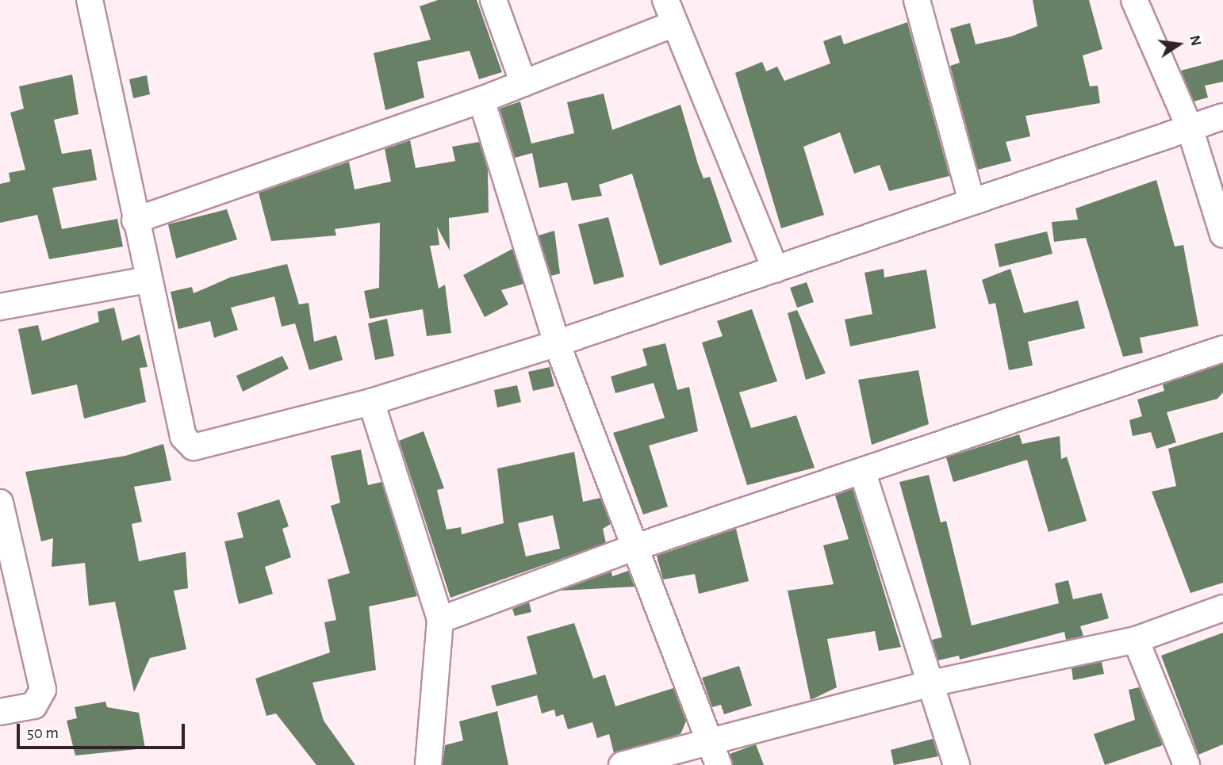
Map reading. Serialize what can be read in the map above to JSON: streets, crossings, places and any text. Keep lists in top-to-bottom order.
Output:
{
  "scale_bar": "50 m",
  "north": "right"
}
